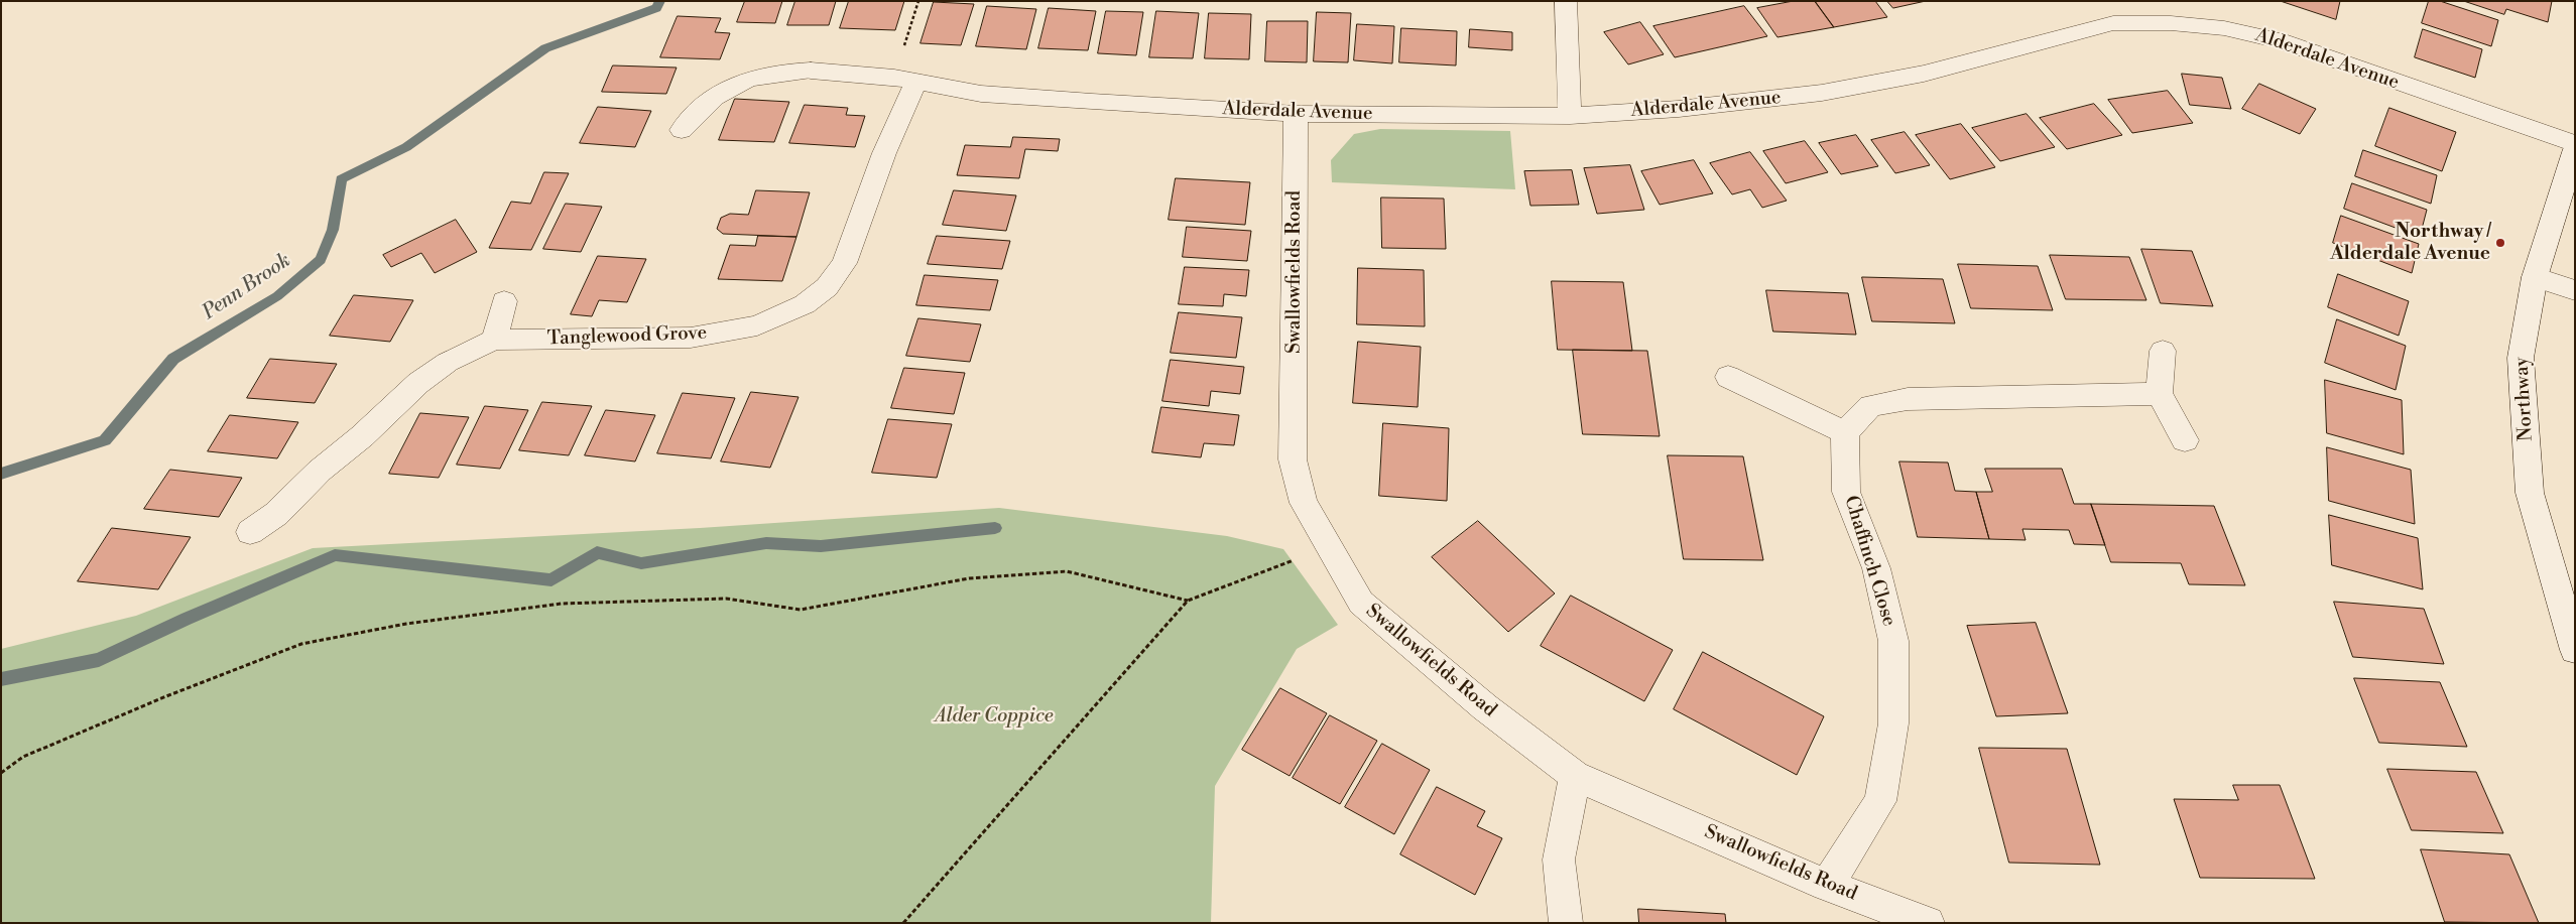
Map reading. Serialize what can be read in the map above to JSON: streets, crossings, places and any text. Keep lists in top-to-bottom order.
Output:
{
  "streets": {
    "street": [
      "Alderdale Avenue",
      "Swallowfields Road",
      "Tanglewood Grove",
      "Northway",
      "Chaffinch Close"
    ]
  },
  "crossings": [
    ["Alderdale Avenue", "Swallowfields Road"],
    ["Alderdale Avenue", "Tanglewood Grove"],
    ["Swallowfields Road", "Chaffinch Close"]
  ],
  "water": ["Penn Brook"],
  "parks": ["Alder Coppice"],
  "places": ["Northway / Alderdale Avenue"]
}
